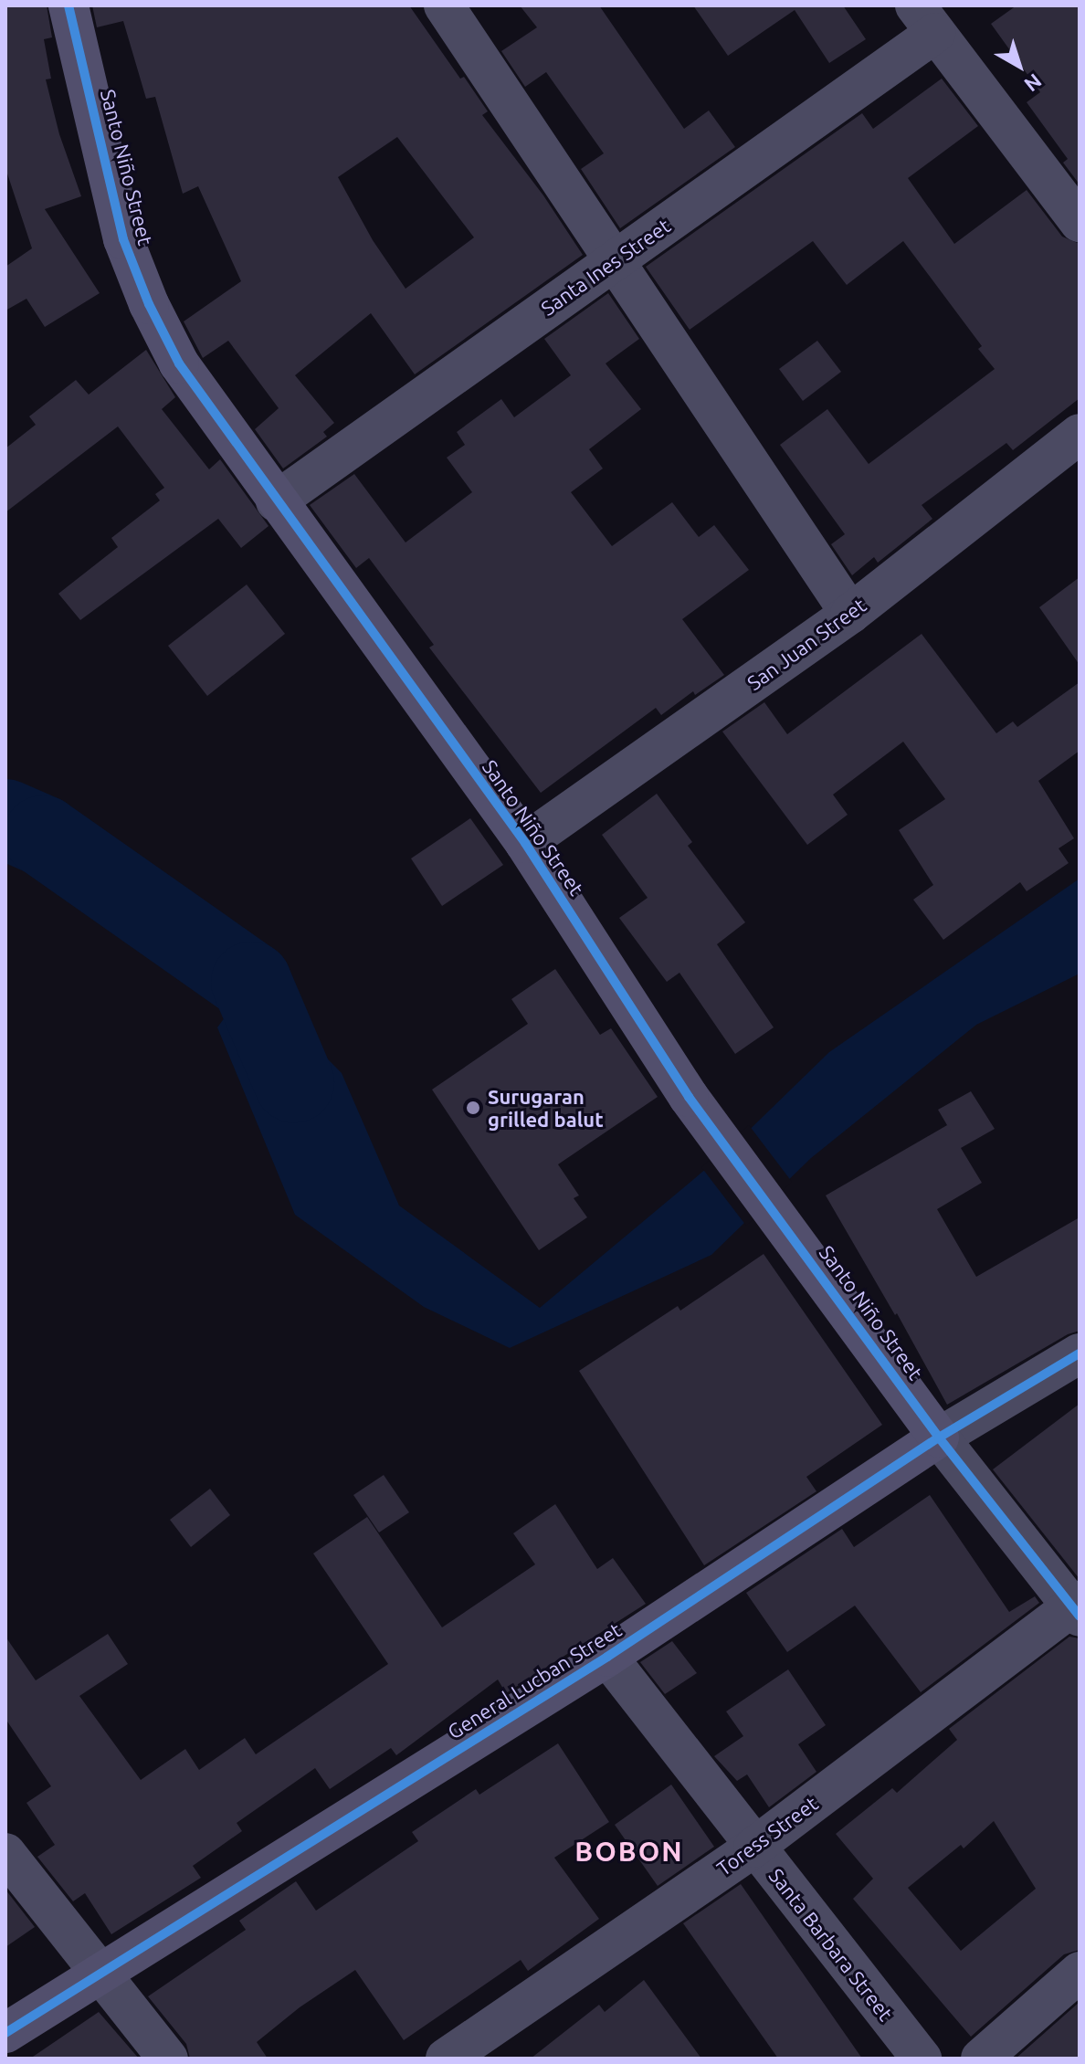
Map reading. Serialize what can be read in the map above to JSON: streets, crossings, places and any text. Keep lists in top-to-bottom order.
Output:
{
  "streets": {
    "street": [
      "Santo Niño Street",
      "Santa Ines Street",
      "San Juan Street",
      "General Lucban Street",
      "Toress Street",
      "Santa Barbara Street"
    ]
  },
  "crossings": [
    ["Santo Niño Street", "Santa Ines Street"],
    ["Santo Niño Street", "San Juan Street"],
    ["Santo Niño Street", "General Lucban Street"],
    ["Santo Niño Street", "Toress Street"],
    ["General Lucban Street", "Santa Barbara Street"],
    ["Toress Street", "Santa Barbara Street"]
  ],
  "districts": ["BOBON"],
  "places": ["Surugaran grilled balut"],
  "north": "bottom right"
}
